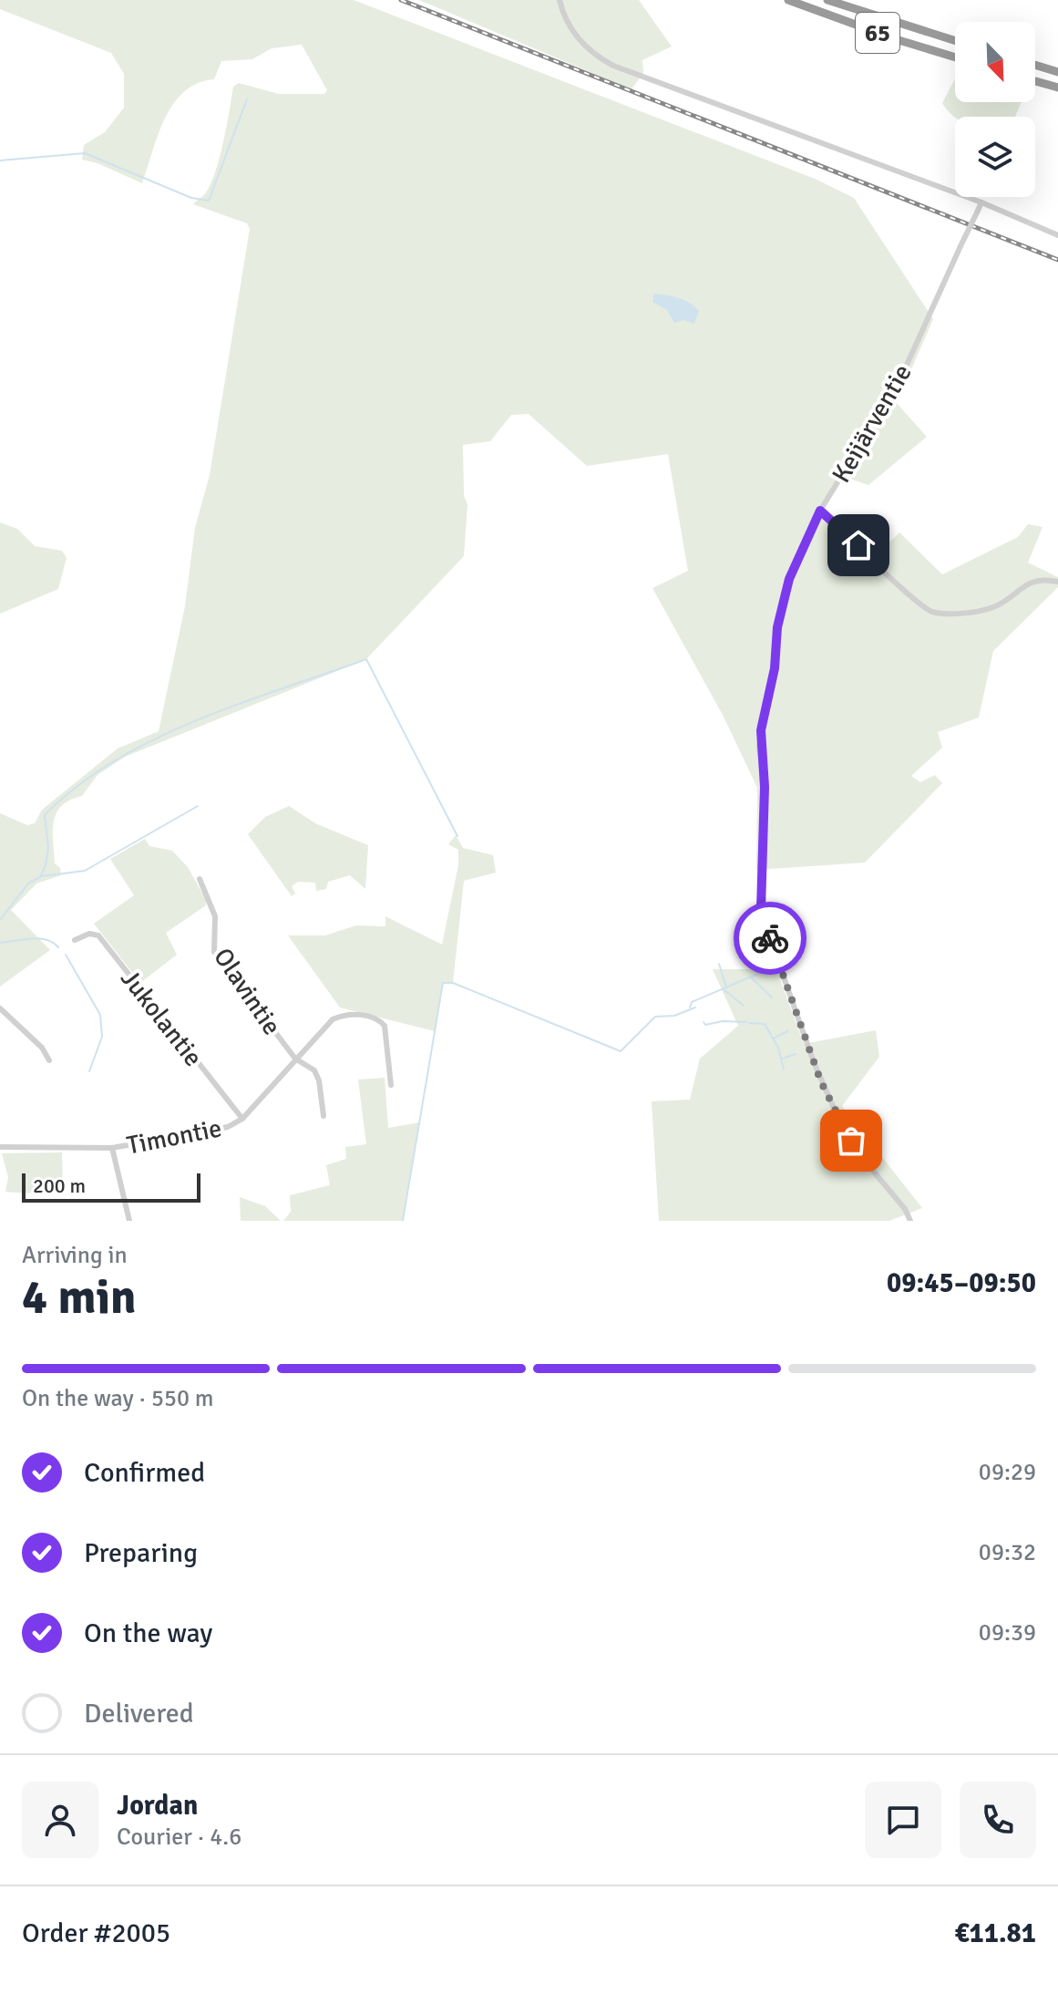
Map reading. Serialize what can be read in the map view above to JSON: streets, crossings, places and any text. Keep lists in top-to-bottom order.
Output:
{
  "streets": {
    "highway": ["65"],
    "street": [
      "Keijärventie",
      "Olavintie",
      "Jukolantie",
      "Timontie"
    ]
  },
  "crossings": [
    ["Olavintie", "Timontie"],
    ["Jukolantie", "Timontie"]
  ],
  "scale_bar": "200 m",
  "north": "bottom right",
  "page": {
    "scale": "200 m",
    "heading": ["4 min", "Arriving in", "09:45–09:50"],
    "panel": [
      "Jordan",
      "Courier · 4.6",
      "Order #2005",
      "€11.81"
    ],
    "bar": "On the way · 550 m",
    "list": [
      ["Confirmed", "09:29"],
      ["Preparing", "09:32"],
      ["On the way", "09:39"],
      "Delivered"
    ]
  }
}
